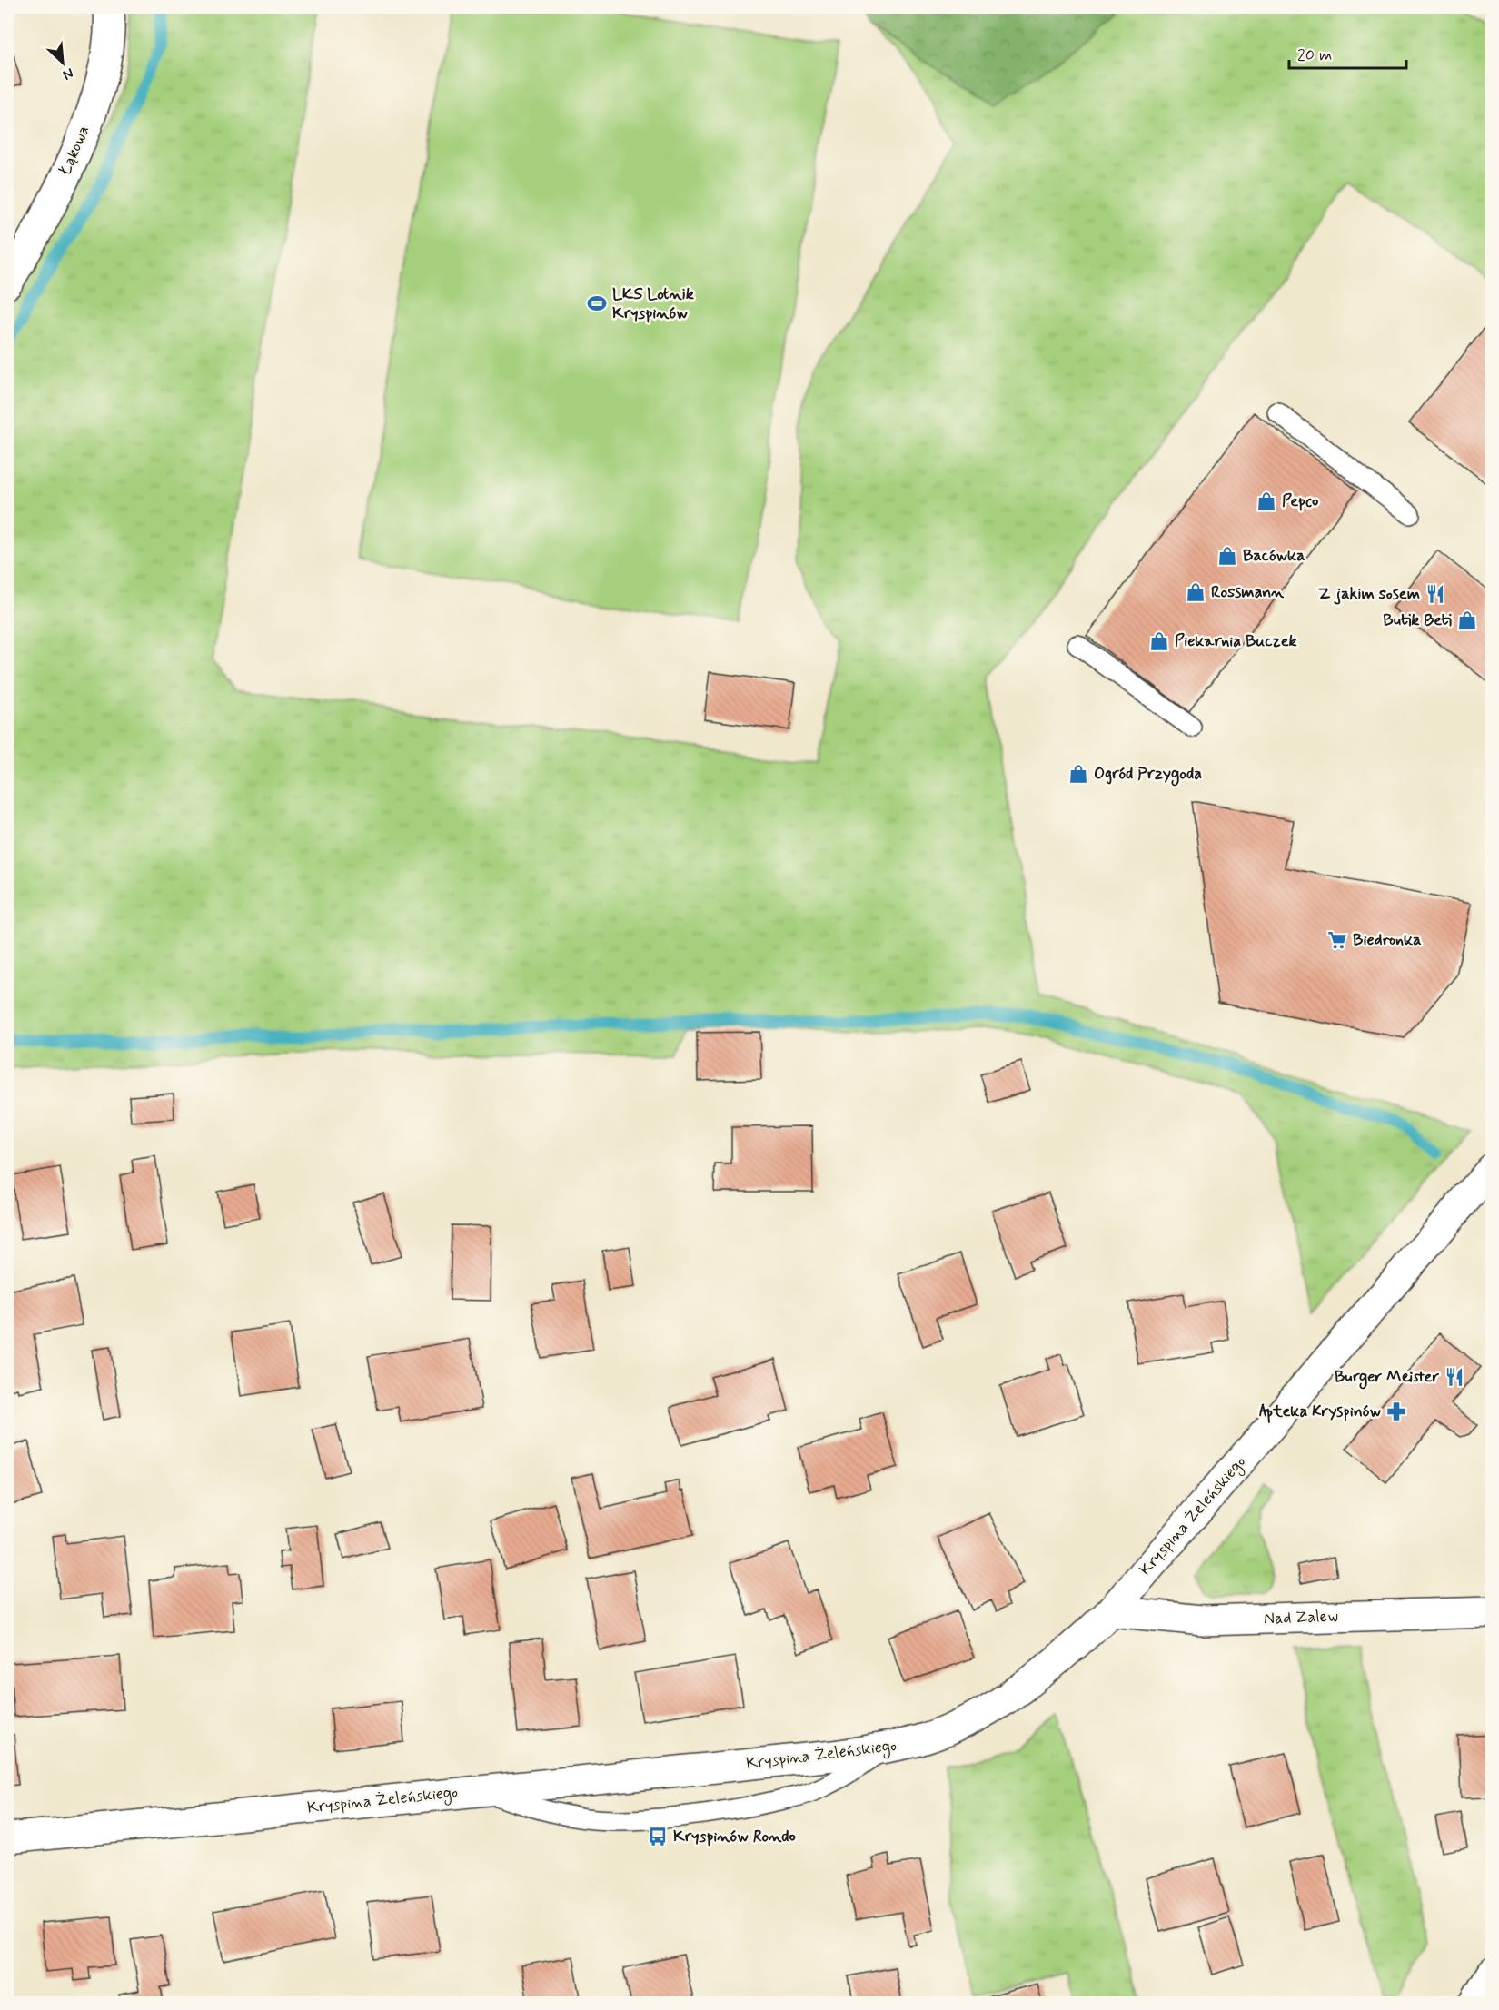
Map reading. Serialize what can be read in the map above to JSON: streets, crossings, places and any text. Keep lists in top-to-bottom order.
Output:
{
  "streets": {
    "main road": ["Łąkowa", "Kryspina Żeleńskiego", "Nad Zalew"]
  },
  "crossings": [
    ["Kryspina Żeleńskiego", "Nad Zalew"]
  ],
  "places": {
    "sports": ["LKS Lotnik Kryspinów"],
    "shop": [
      "Pepco",
      "Bacówka",
      "Rossmann",
      "Butik Beti",
      "Piekarnia Buczek",
      "Ogród Przygoda"
    ],
    "restaurant": ["Z jakim sosem", "Burger Meister"],
    "supermarket": ["Biedronka"],
    "pharmacy": ["Apteka Kryspinów"],
    "bus stop": ["Kryspinów Rondo"]
  },
  "scale_bar": "20 m",
  "north": "bottom right"
}
